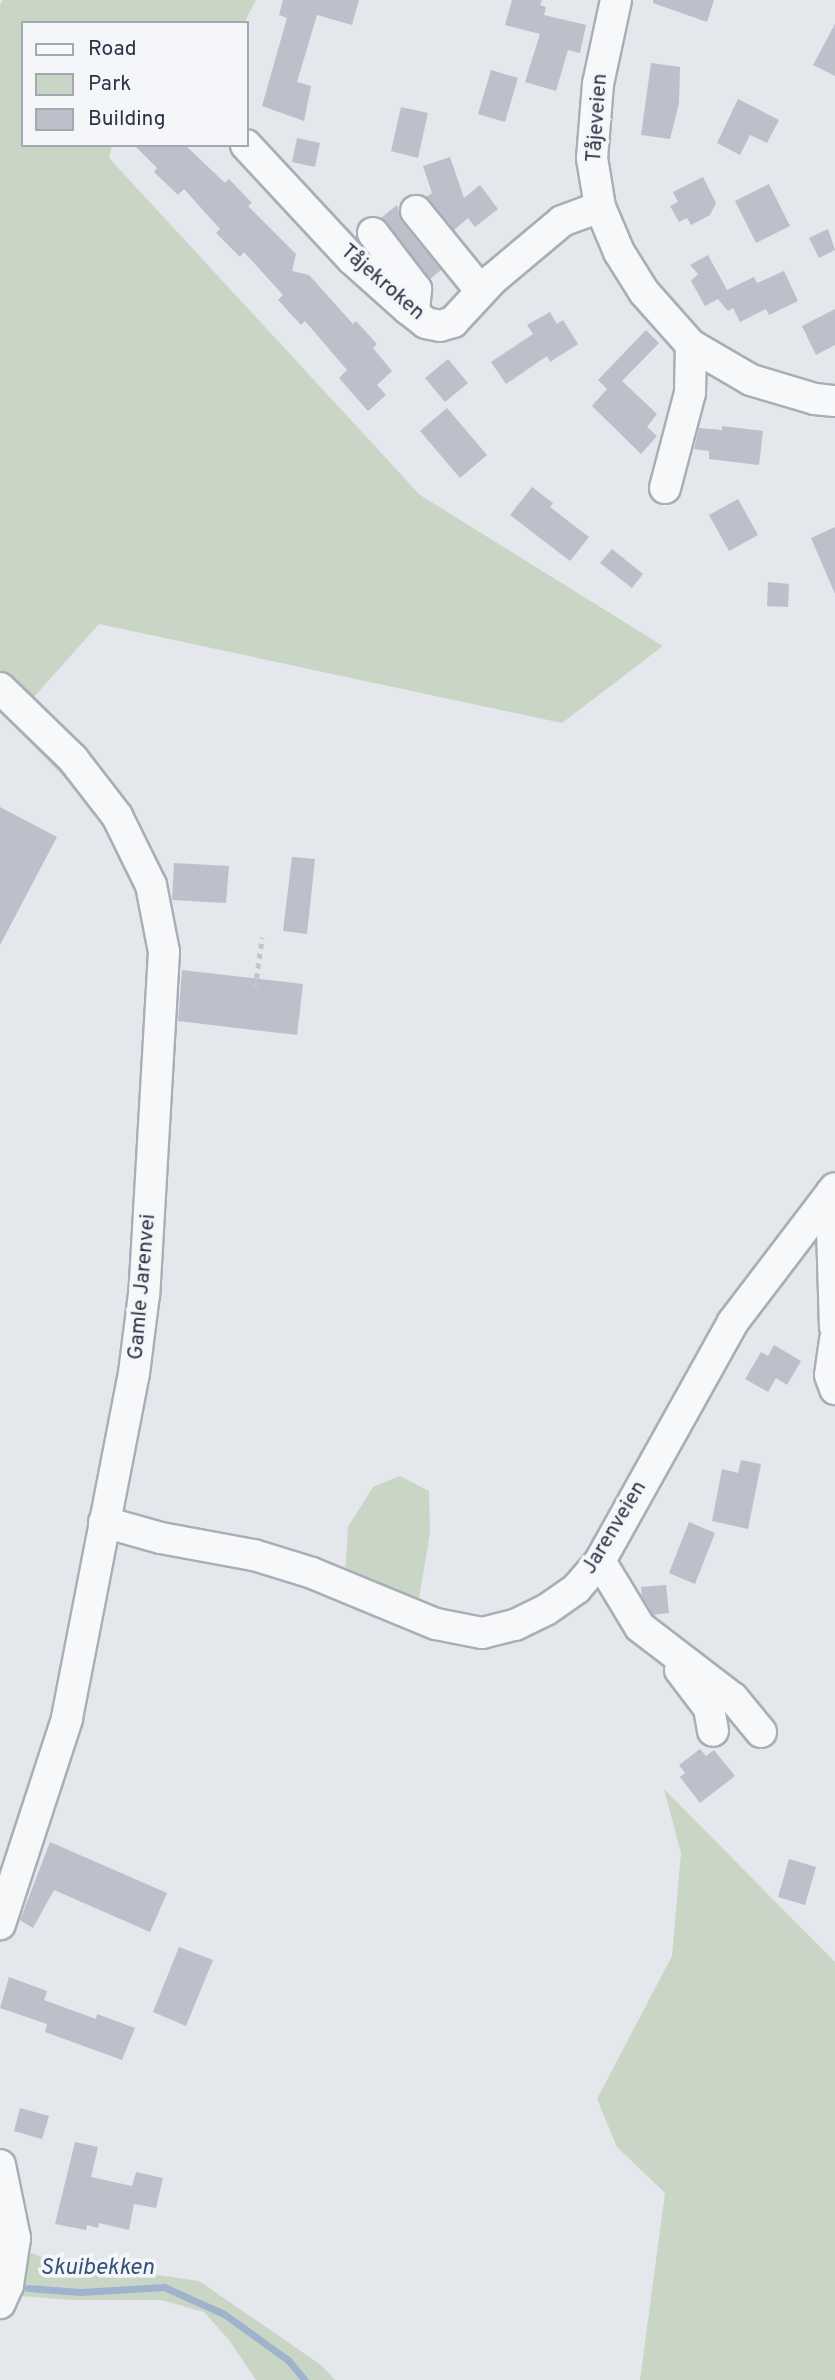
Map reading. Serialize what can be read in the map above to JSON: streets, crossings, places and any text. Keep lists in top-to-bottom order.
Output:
{
  "streets": {
    "street": [
      "Tåjeveien",
      "Tåjekroken",
      "Gamle Jarenvei",
      "Jarenveien"
    ]
  },
  "crossings": [
    ["Tåjeveien", "Tåjekroken"],
    ["Gamle Jarenvei", "Jarenveien"]
  ],
  "water": ["Skuibekken"],
  "legend": ["Road", "Park", "Building"]
}
